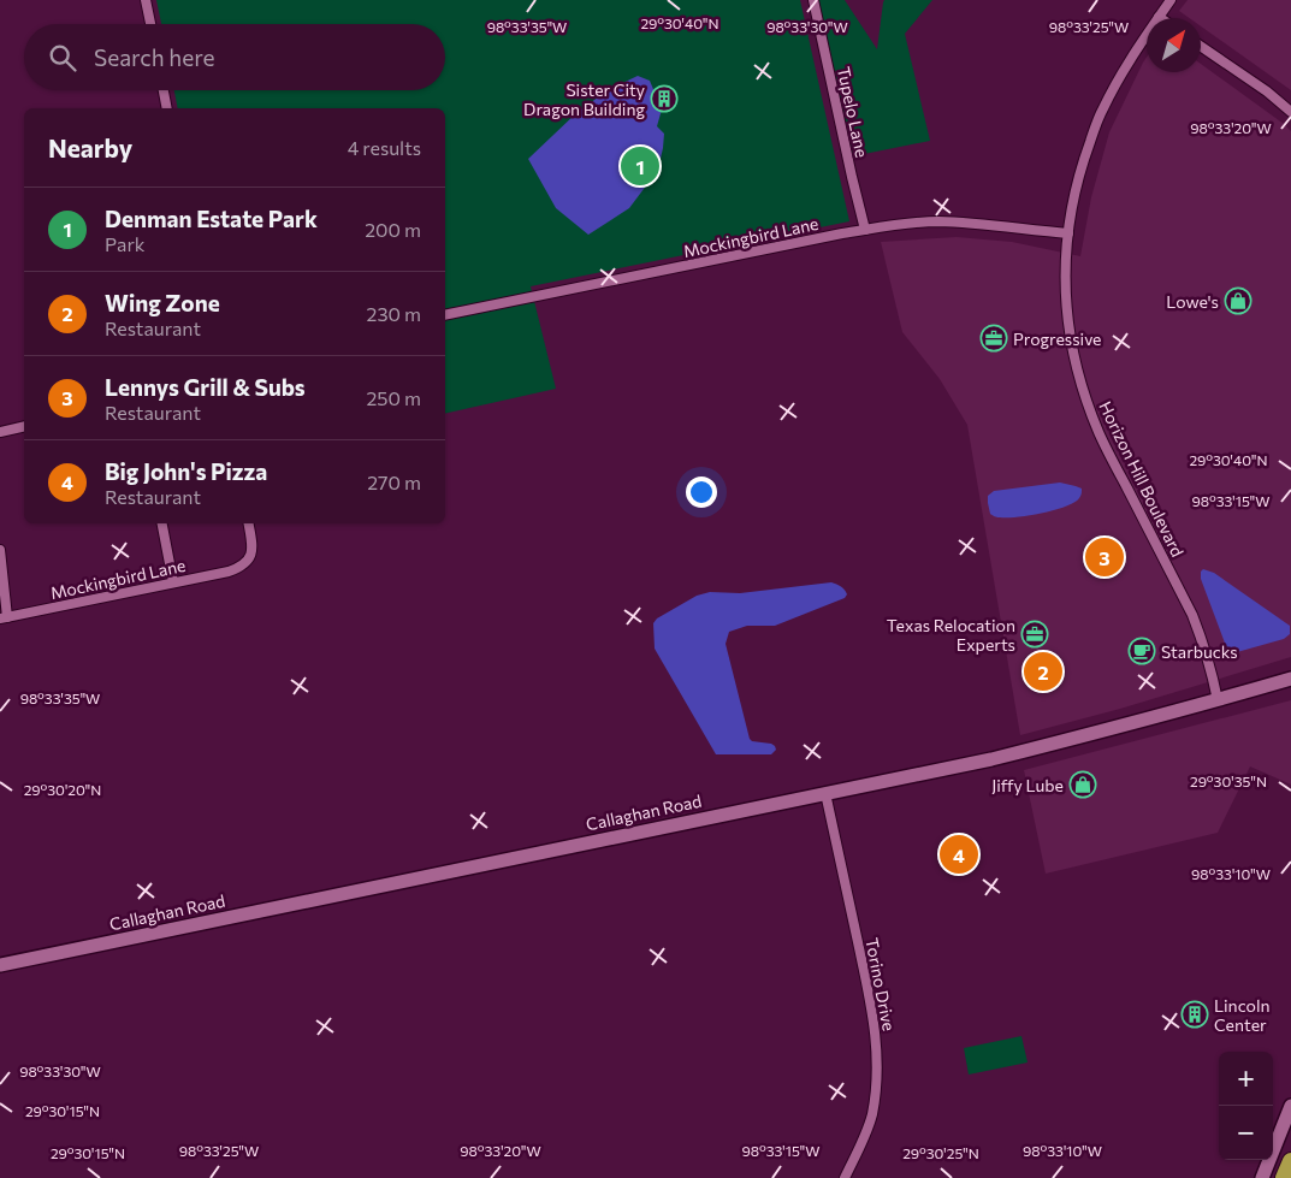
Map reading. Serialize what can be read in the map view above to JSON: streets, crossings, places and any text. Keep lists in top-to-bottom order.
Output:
{
  "streets": {
    "main road": ["Callaghan Road"],
    "street": [
      "Tupelo Lane",
      "Mockingbird Lane",
      "Horizon Hill Boulevard",
      "Torino Drive"
    ]
  },
  "crossings": [
    ["Tupelo Lane", "Mockingbird Lane"],
    ["Mockingbird Lane", "Horizon Hill Boulevard"],
    ["Horizon Hill Boulevard", "Callaghan Road"],
    ["Callaghan Road", "Torino Drive"]
  ],
  "places": {
    "building": ["Sister City Dragon Building", "Lincoln Center"],
    "shop": ["Lowe's", "Jiffy Lube"],
    "office": ["Progressive", "Texas Relocation Experts"],
    "cafe": ["Starbucks"]
  },
  "north": "top right",
  "page": {
    "search": "Search here",
    "heading": ["Nearby", "4 results"],
    "pins": [
      "1",
      "3",
      "2",
      "4"
    ],
    "list": [
      {
        "mark": "1",
        "name": "Denman Estate Park",
        "note": "Park",
        "value": "200 m"
      },
      {
        "mark": "2",
        "name": "Wing Zone",
        "note": "Restaurant",
        "value": "230 m"
      },
      {
        "mark": "3",
        "name": "Lennys Grill & Subs",
        "note": "Restaurant",
        "value": "250 m"
      },
      {
        "mark": "4",
        "name": "Big John's Pizza",
        "note": "Restaurant",
        "value": "270 m"
      }
    ],
    "map_buttons": ["+", "−"]
  },
  "coordinates": [
    "29°30'40\"N",
    "98°33'35\"W",
    "98°33'30\"W",
    "98°33'25\"W",
    "98°33'20\"W",
    "98°33'15\"W",
    "29°30'35\"N",
    "29°30'20\"N",
    "98°33'10\"W",
    "29°30'15\"N",
    "29°30'25\"N"
  ]
}
